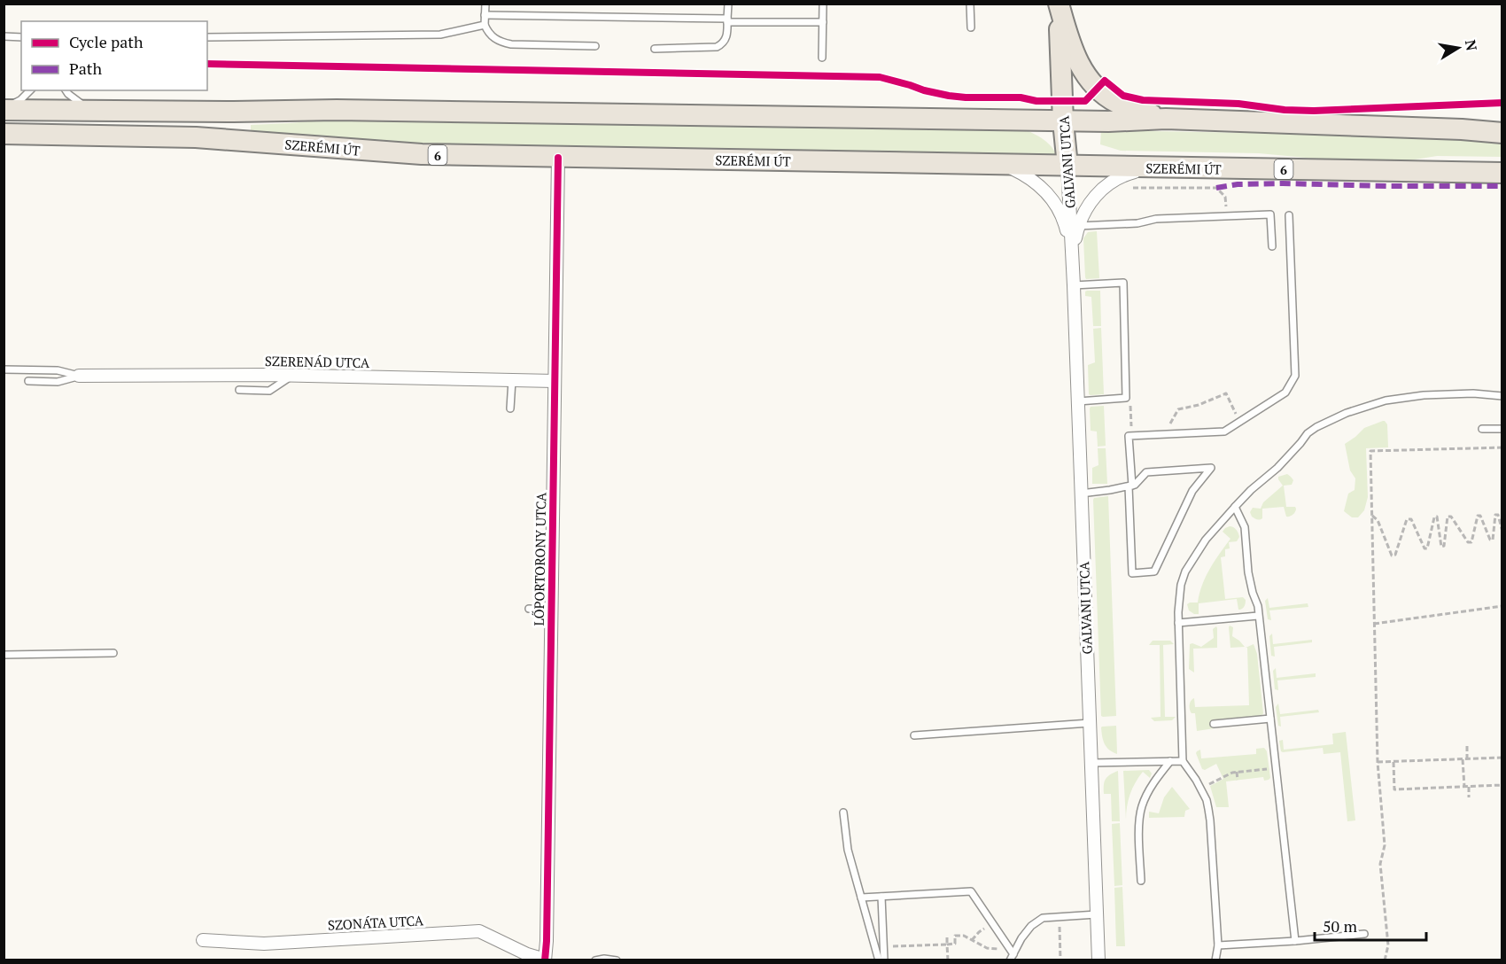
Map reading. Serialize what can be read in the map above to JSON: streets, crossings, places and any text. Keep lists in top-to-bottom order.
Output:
{
  "streets": {
    "main road": ["SZERÉMI ÚT", "6", "GALVANI UTCA"],
    "street": ["SZERENÁD UTCA", "LŐPORTORONY UTCA", "SZONÁTA UTCA"]
  },
  "crossings": [
    ["SZERÉMI ÚT", "GALVANI UTCA"],
    ["SZERÉMI ÚT", "LŐPORTORONY UTCA"],
    ["SZERENÁD UTCA", "LŐPORTORONY UTCA"],
    ["LŐPORTORONY UTCA", "SZONÁTA UTCA"]
  ],
  "legend": ["Cycle path", "Path"],
  "scale_bar": "50 m",
  "north": "right"
}
